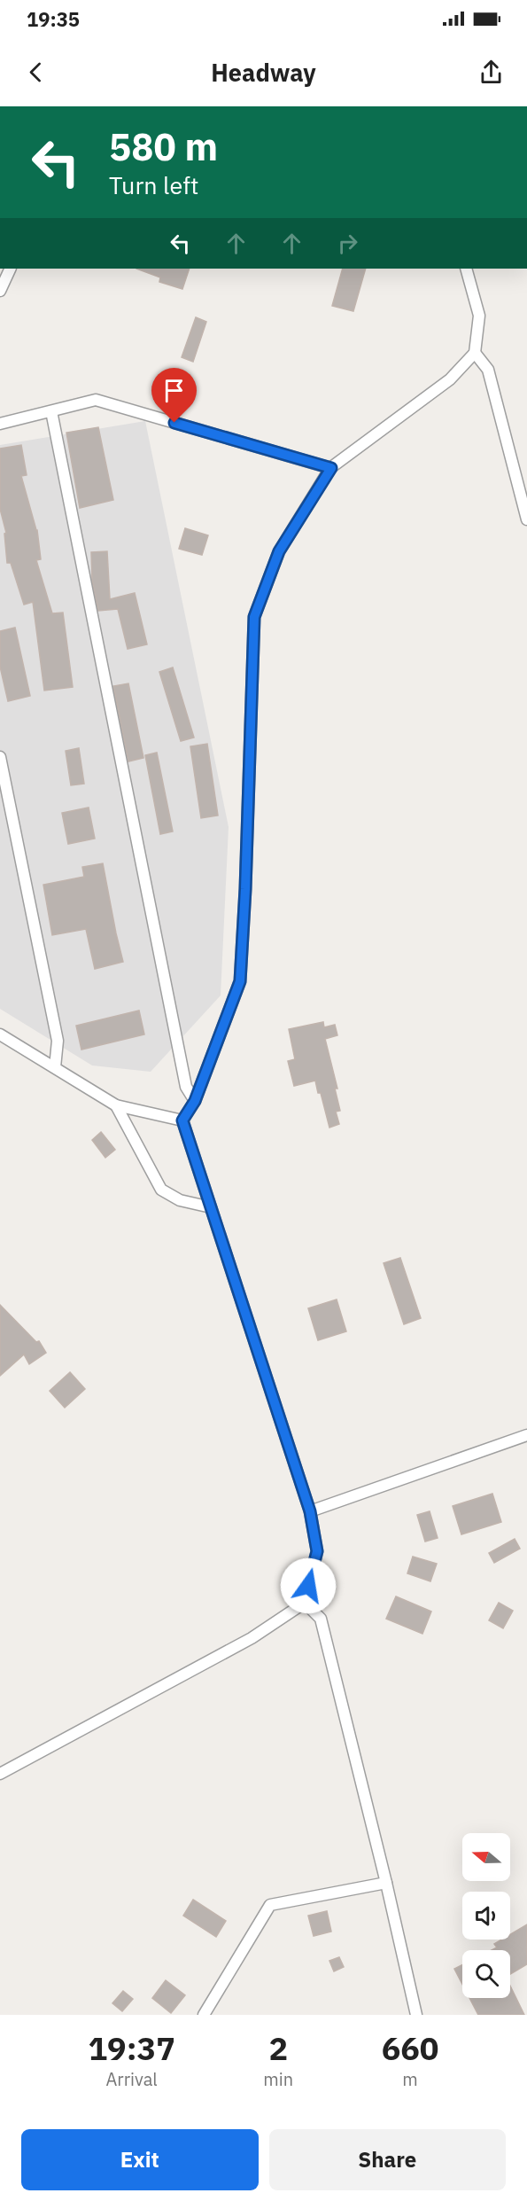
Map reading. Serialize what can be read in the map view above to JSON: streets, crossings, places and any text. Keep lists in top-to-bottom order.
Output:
{
  "north": "left",
  "page": {
    "status": "19:35",
    "header": "Headway",
    "turn": ["580 m", "Turn left"],
    "eta": [
      "19:37",
      "Arrival",
      "2",
      "min",
      "660",
      "m"
    ],
    "buttons": ["Exit", "Share"]
  }
}
